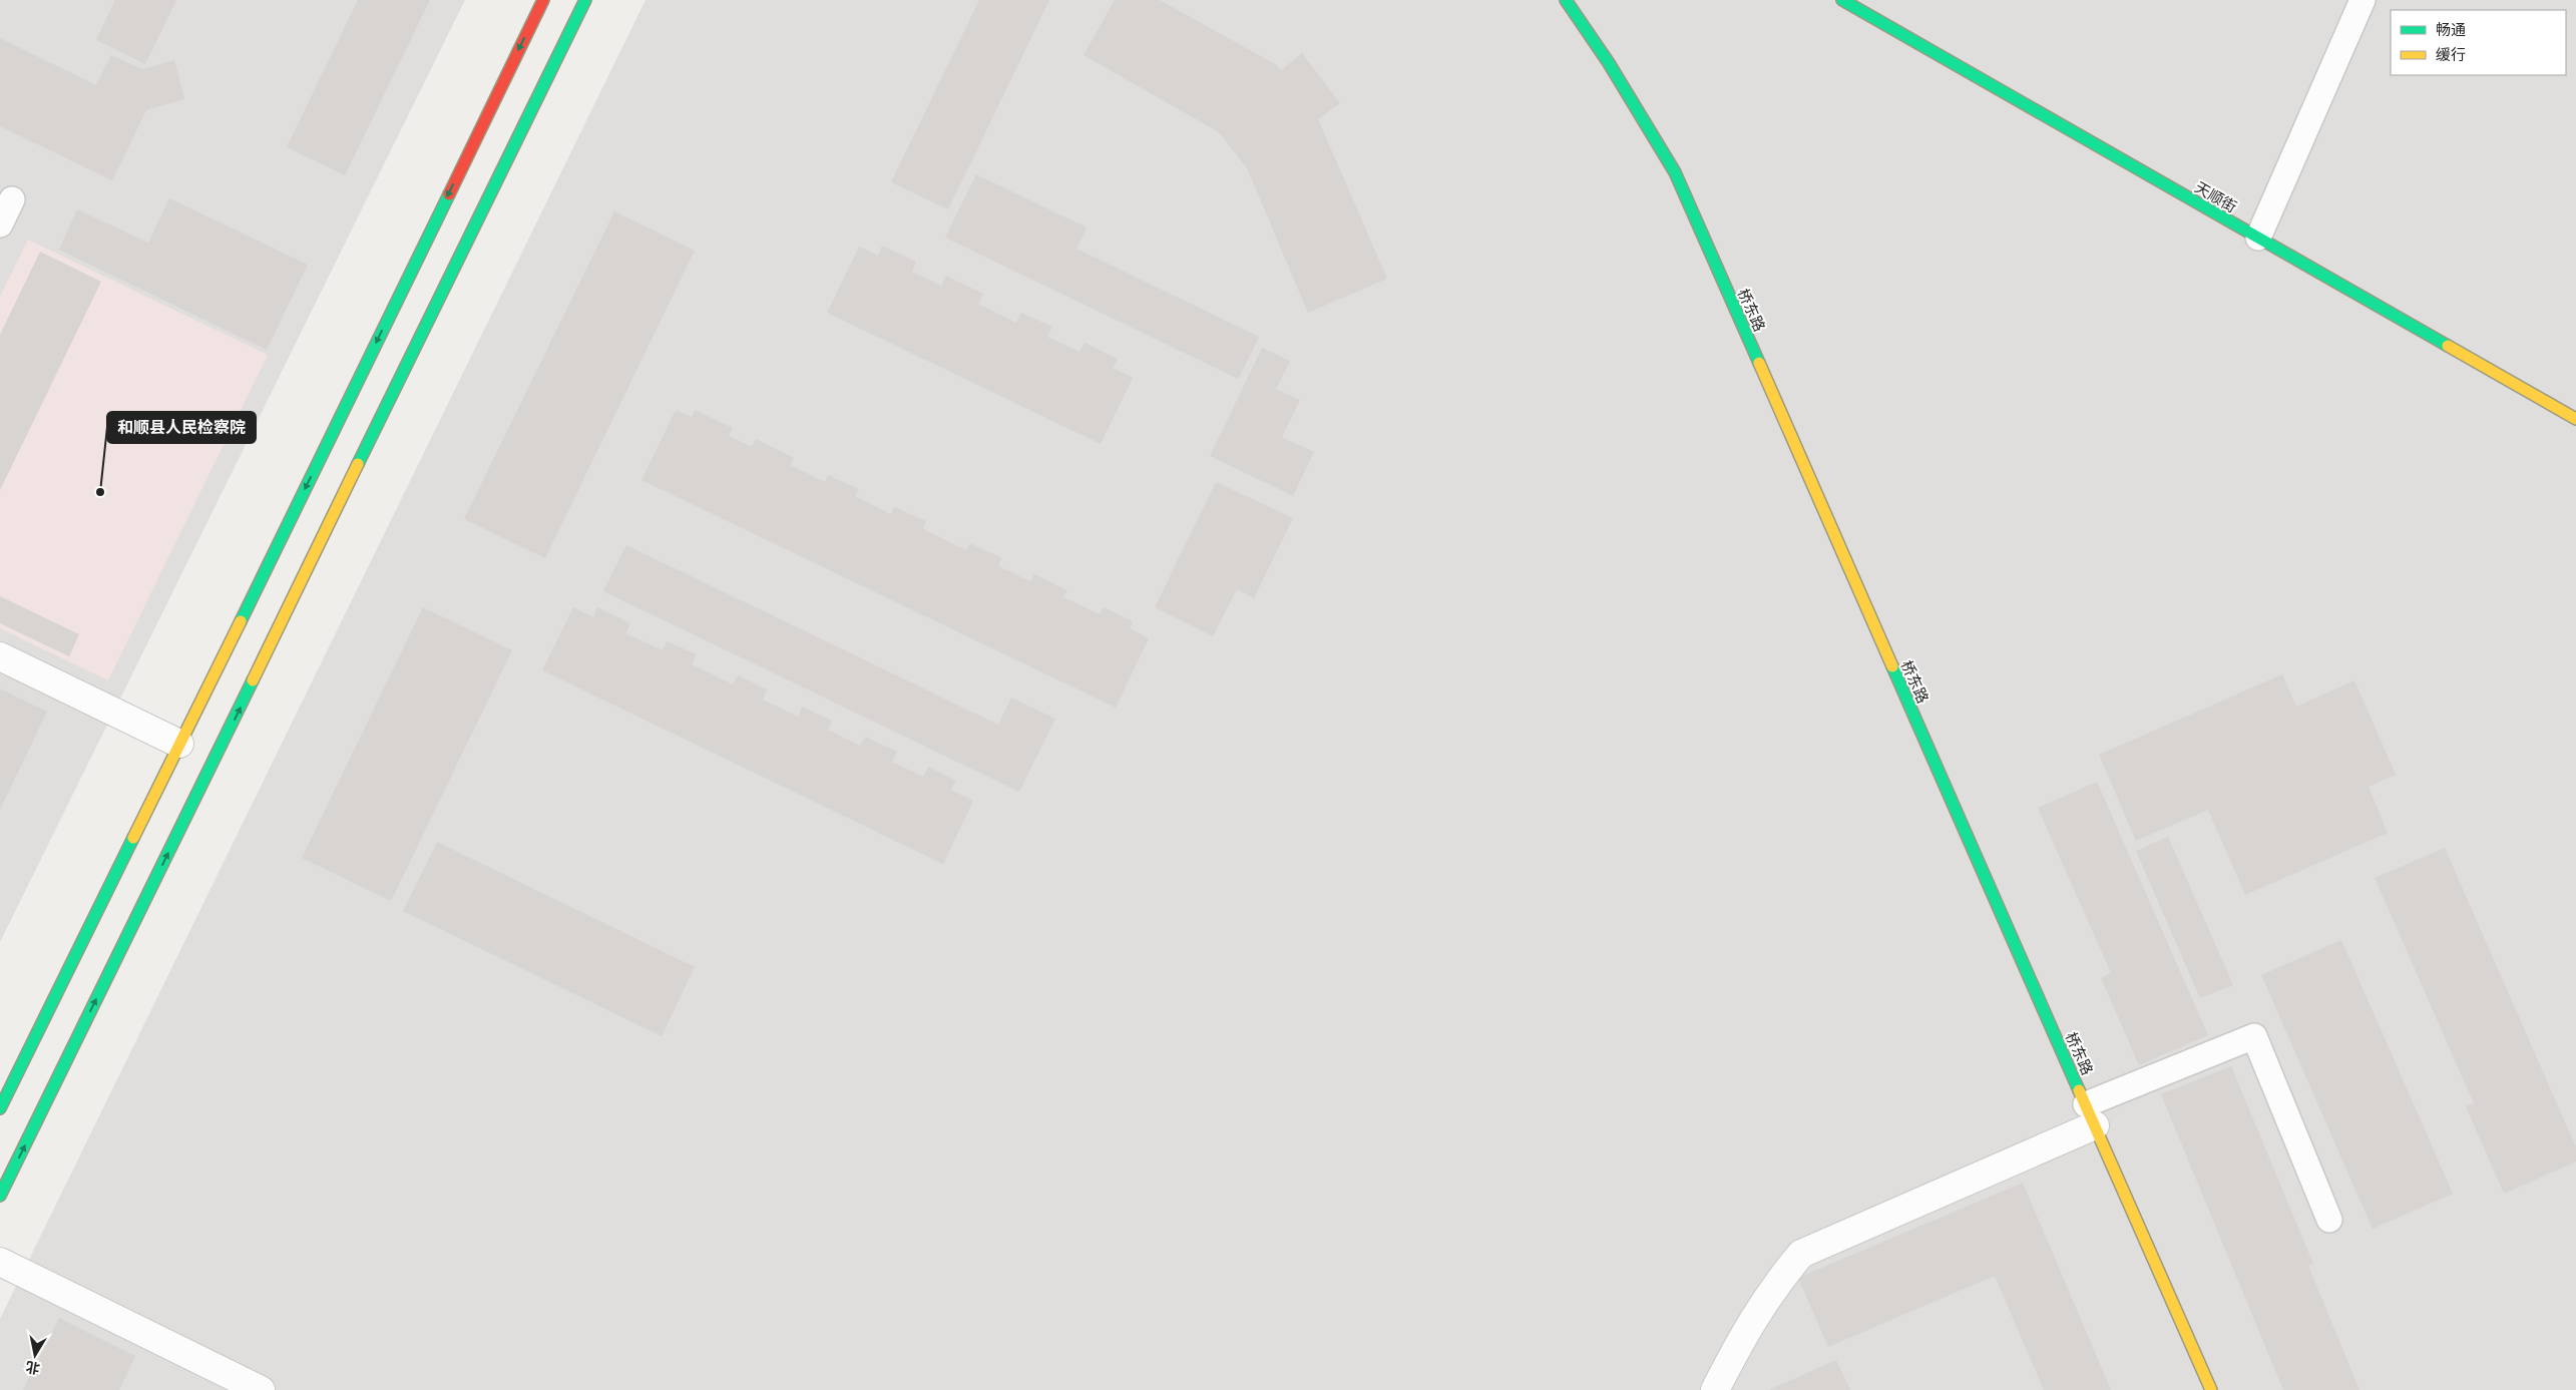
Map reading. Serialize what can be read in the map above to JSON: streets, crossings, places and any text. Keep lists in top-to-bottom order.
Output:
{
  "streets": {
    "main road": ["天顺街", "桥东路"]
  },
  "places": ["和顺县人民检察院"],
  "legend": ["畅通", "缓行"],
  "north": "bottom"
}
